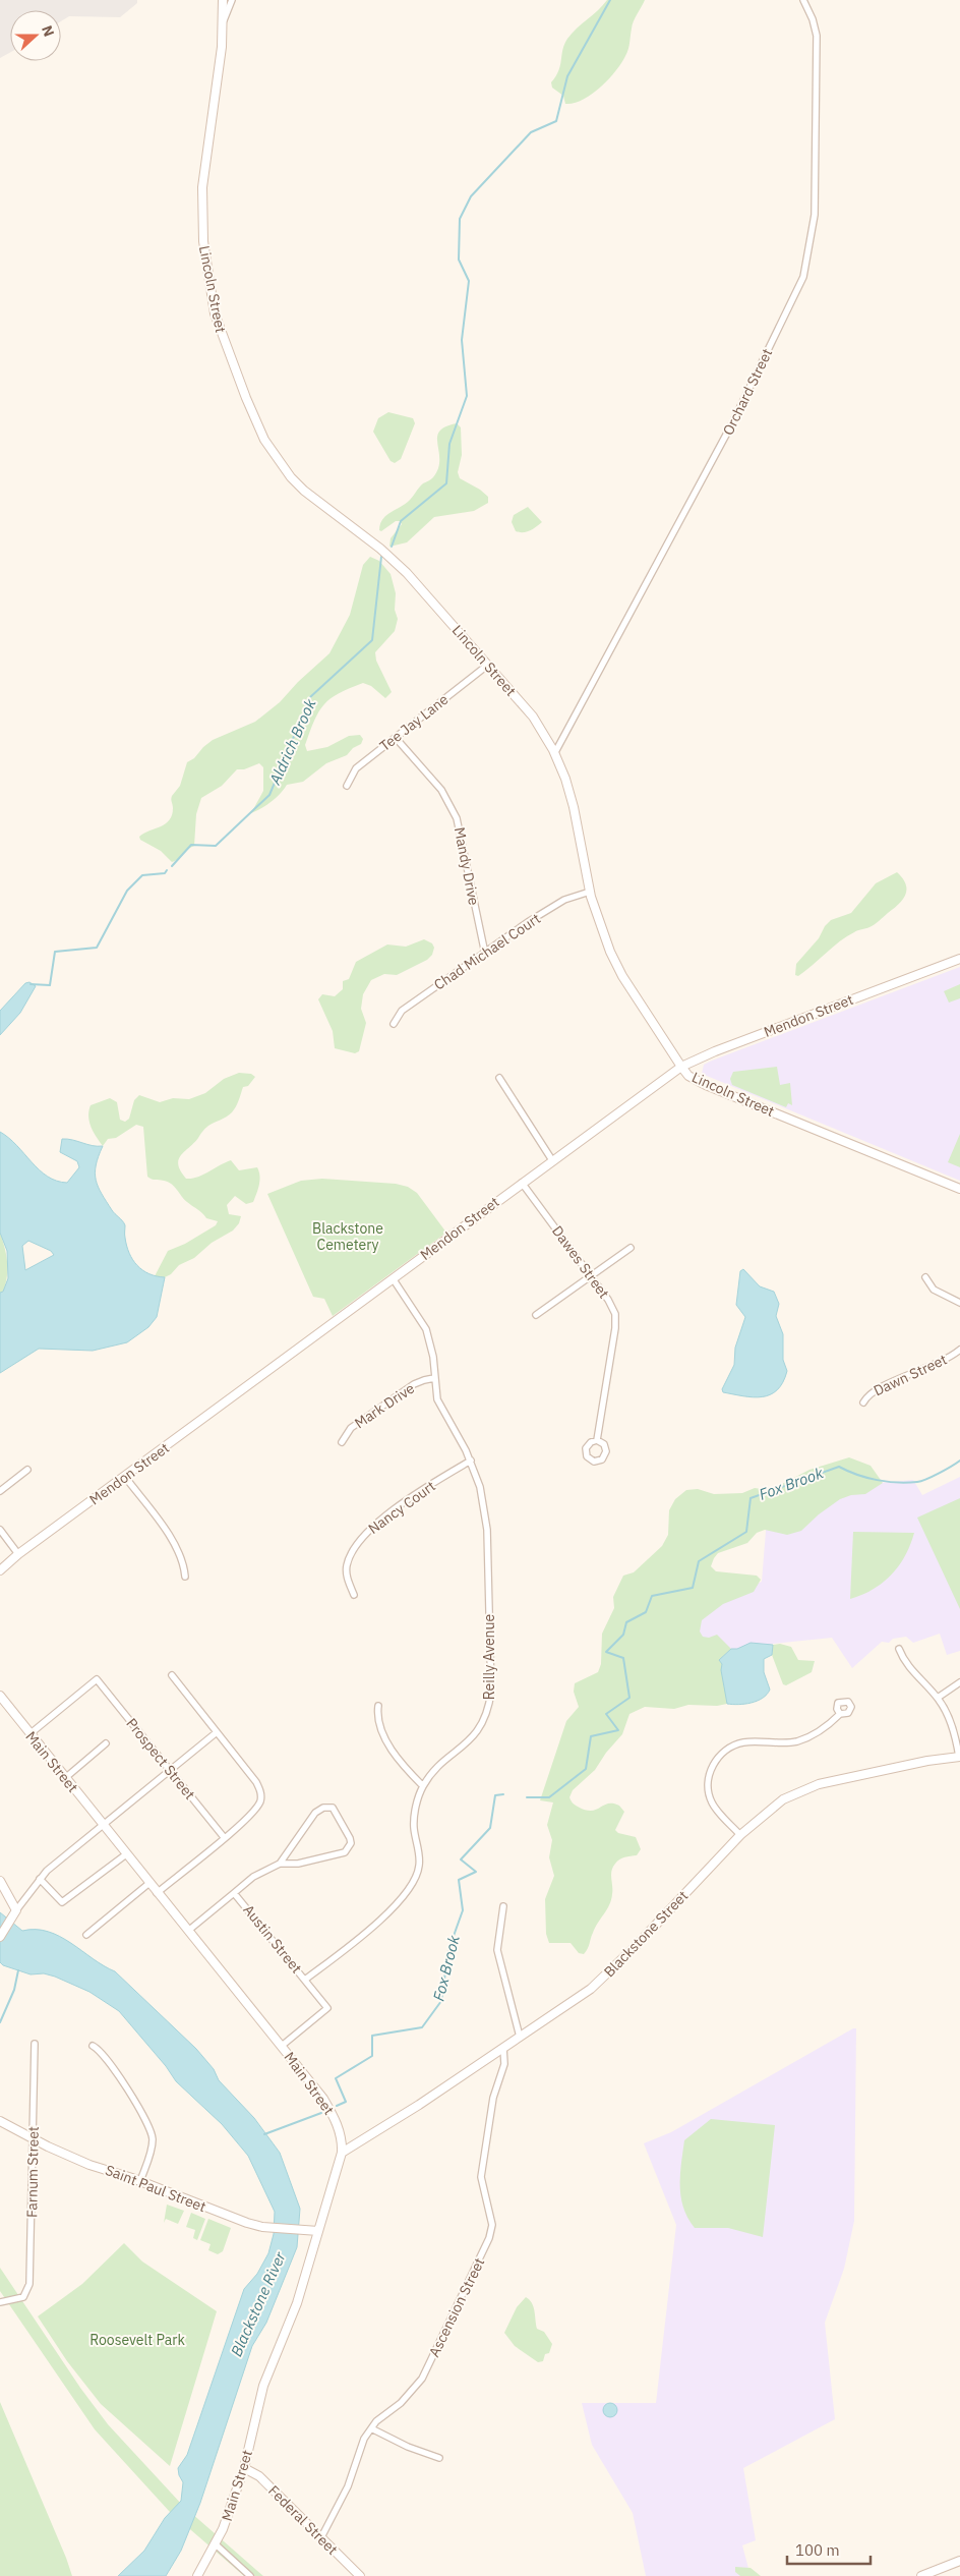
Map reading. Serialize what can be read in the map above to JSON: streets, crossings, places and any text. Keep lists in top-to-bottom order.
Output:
{
  "streets": {
    "main road": [
      "Lincoln Street",
      "Mendon Street",
      "Main Street",
      "Blackstone Street",
      "Saint Paul Street",
      "Federal Street"
    ],
    "street": [
      "Orchard Street",
      "Tee Jay Lane",
      "Mandy Drive",
      "Chad Michael Court",
      "Dawes Street",
      "Dawn Street",
      "Mark Drive",
      "Nancy Court",
      "Reilly Avenue",
      "Prospect Street",
      "Austin Street",
      "Farnum Street",
      "Ascension Street"
    ]
  },
  "crossings": [
    ["Lincoln Street", "Orchard Street"],
    ["Lincoln Street", "Tee Jay Lane"],
    ["Lincoln Street", "Chad Michael Court"],
    ["Lincoln Street", "Mendon Street"],
    ["Tee Jay Lane", "Mandy Drive"],
    ["Mandy Drive", "Chad Michael Court"],
    ["Mendon Street", "Dawes Street"],
    ["Mendon Street", "Reilly Avenue"],
    ["Mark Drive", "Reilly Avenue"],
    ["Nancy Court", "Reilly Avenue"],
    ["Reilly Avenue", "Austin Street"],
    ["Prospect Street", "Main Street"],
    ["Main Street", "Blackstone Street"],
    ["Main Street", "Austin Street"],
    ["Main Street", "Saint Paul Street"],
    ["Main Street", "Federal Street"],
    ["Blackstone Street", "Ascension Street"],
    ["Farnum Street", "Saint Paul Street"],
    ["Ascension Street", "Federal Street"]
  ],
  "water": ["Aldrich Brook", "Fox Brook", "Blackstone River"],
  "parks": ["Blackstone Cemetery", "Roosevelt Park"],
  "scale_bar": "100 m",
  "north": "right"
}
